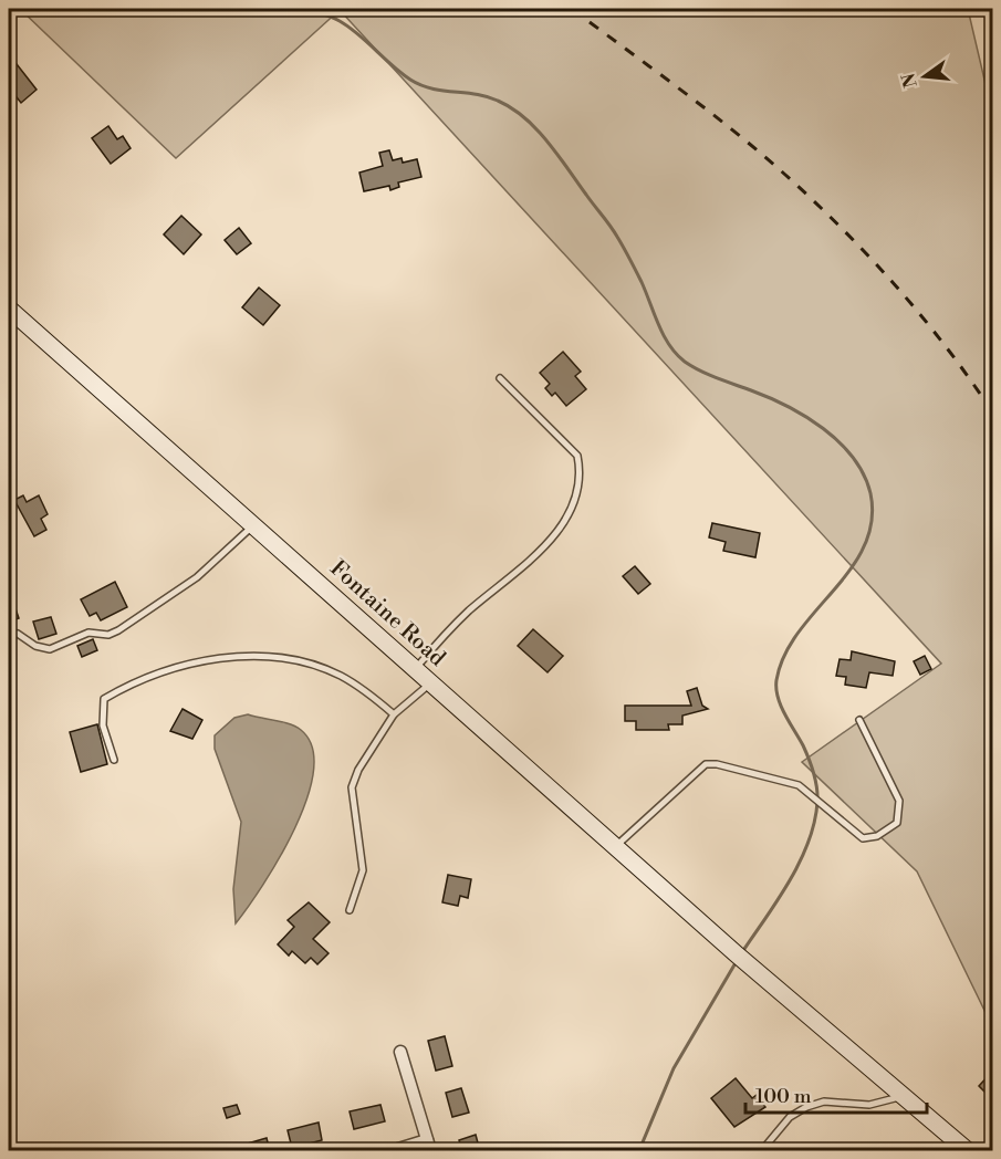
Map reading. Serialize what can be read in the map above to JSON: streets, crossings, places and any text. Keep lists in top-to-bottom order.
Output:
{
  "streets": {
    "main road": ["Fontaine Road"]
  },
  "scale_bar": "100 m",
  "north": "left"
}
